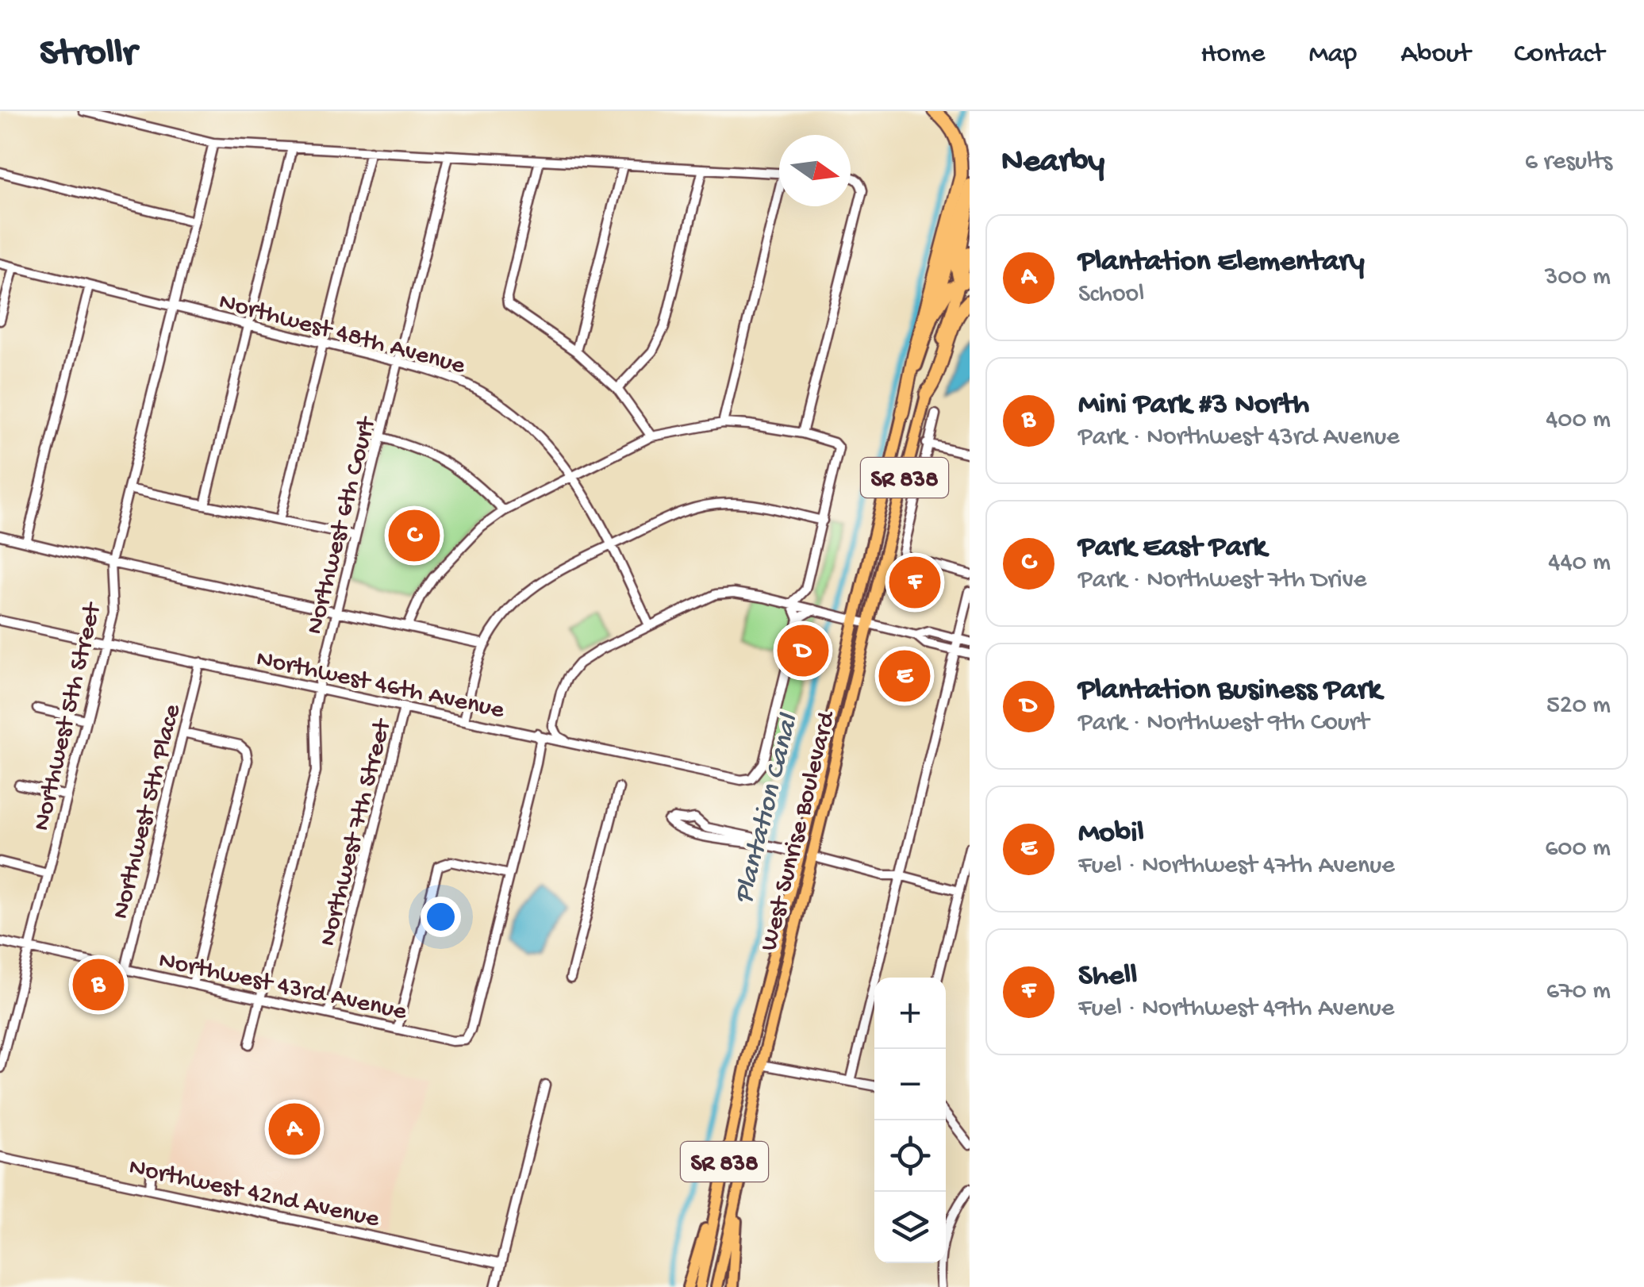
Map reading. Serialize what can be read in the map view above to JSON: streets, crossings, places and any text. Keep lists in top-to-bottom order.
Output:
{
  "streets": {
    "main road": ["SR 838", "West Sunrise Boulevard"],
    "street": [
      "Northwest 48th Avenue",
      "Northwest 6th Court",
      "Northwest 46th Avenue",
      "Northwest 5th Street",
      "Northwest 5th Place",
      "Northwest 7th Street",
      "Northwest 43rd Avenue",
      "Northwest 42nd Avenue"
    ]
  },
  "crossings": [
    ["Northwest 48th Avenue", "Northwest 6th Court"],
    ["Northwest 48th Avenue", "Northwest 5th Street"],
    ["Northwest 6th Court", "Northwest 46th Avenue"],
    ["Northwest 6th Court", "Northwest 43rd Avenue"],
    ["Northwest 46th Avenue", "Northwest 5th Street"],
    ["Northwest 46th Avenue", "Northwest 5th Place"],
    ["Northwest 46th Avenue", "Northwest 7th Street"],
    ["Northwest 5th Street", "Northwest 43rd Avenue"],
    ["Northwest 5th Place", "Northwest 43rd Avenue"],
    ["Northwest 7th Street", "Northwest 43rd Avenue"]
  ],
  "water": ["Plantation Canal"],
  "north": "right",
  "page": {
    "header": "Strollr",
    "nav": [
      "Home",
      "Map",
      "About",
      "Contact"
    ],
    "heading": ["Nearby", "6 results"],
    "list": [
      {
        "mark": "A",
        "name": "Plantation Elementary",
        "note": "School",
        "value": "300 m"
      },
      {
        "mark": "B",
        "name": "Mini Park #3 North",
        "note": "Park · Northwest 43rd Avenue",
        "value": "400 m"
      },
      {
        "mark": "C",
        "name": "Park East Park",
        "note": "Park · Northwest 7th Drive",
        "value": "440 m"
      },
      {
        "mark": "D",
        "name": "Plantation Business Park",
        "note": "Park · Northwest 9th Court",
        "value": "520 m"
      },
      {
        "mark": "E",
        "name": "Mobil",
        "note": "Fuel · Northwest 47th Avenue",
        "value": "600 m"
      },
      {
        "mark": "F",
        "name": "Shell",
        "note": "Fuel · Northwest 49th Avenue",
        "value": "670 m"
      }
    ],
    "pins": [
      "C",
      "F",
      "D",
      "E",
      "B",
      "A"
    ],
    "map_buttons": ["+", "−"]
  }
}
